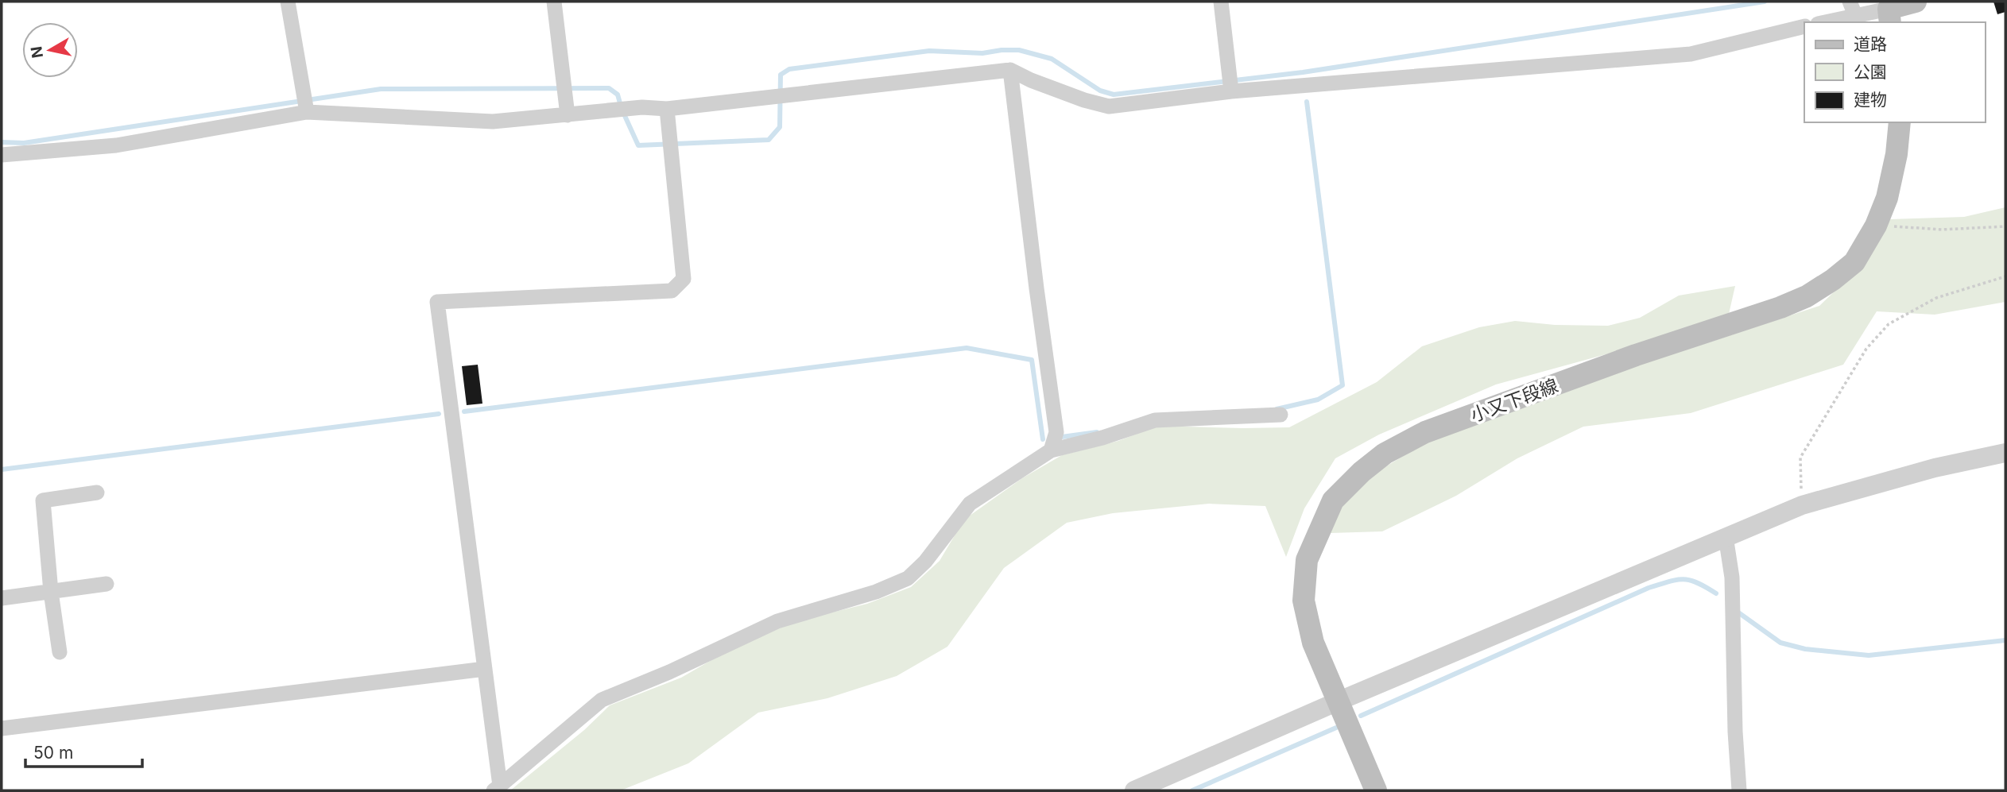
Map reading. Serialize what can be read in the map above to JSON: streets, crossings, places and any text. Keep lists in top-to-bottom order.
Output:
{
  "streets": {
    "main road": ["小又下段線"]
  },
  "legend": ["道路", "公園", "建物"],
  "scale_bar": "50 m",
  "north": "left"
}
